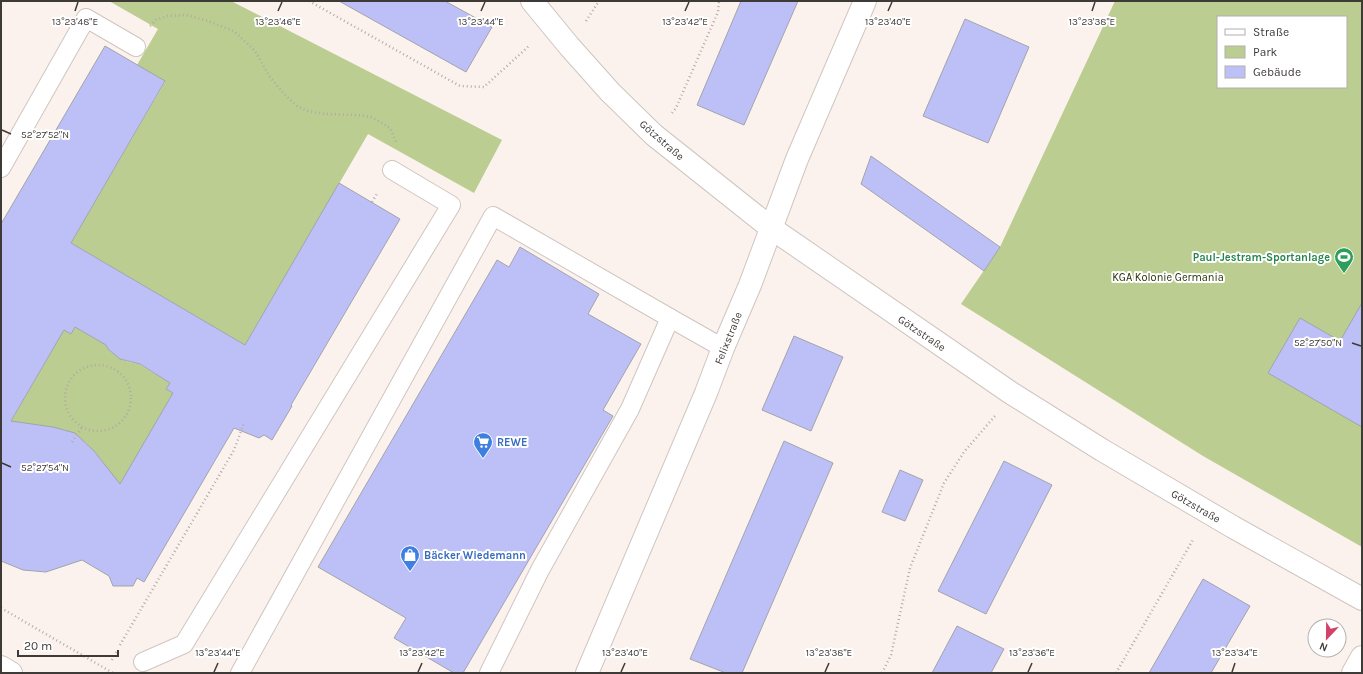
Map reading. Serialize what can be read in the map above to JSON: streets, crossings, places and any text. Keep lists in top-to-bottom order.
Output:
{
  "streets": {
    "street": ["Götzstraße", "Felixstraße"]
  },
  "crossings": [
    ["Götzstraße", "Felixstraße"]
  ],
  "parks": ["KGA Kolonie Germania"],
  "places": {
    "sports": ["Paul-Jestram-Sportanlage"],
    "supermarket": ["REWE"],
    "shop": ["Bäcker Wiedemann"]
  },
  "legend": ["Straße", "Park", "Gebäude"],
  "scale_bar": "20 m",
  "north": "bottom",
  "coordinates": [
    "13°23'48\"E",
    "13°23'46\"E",
    "13°23'44\"E",
    "13°23'42\"E",
    "13°23'40\"E",
    "13°23'38\"E",
    "52°27'52\"N",
    "52°27'50\"N",
    "52°27'54\"N",
    "13°23'36\"E",
    "13°23'34\"E"
  ]
}
